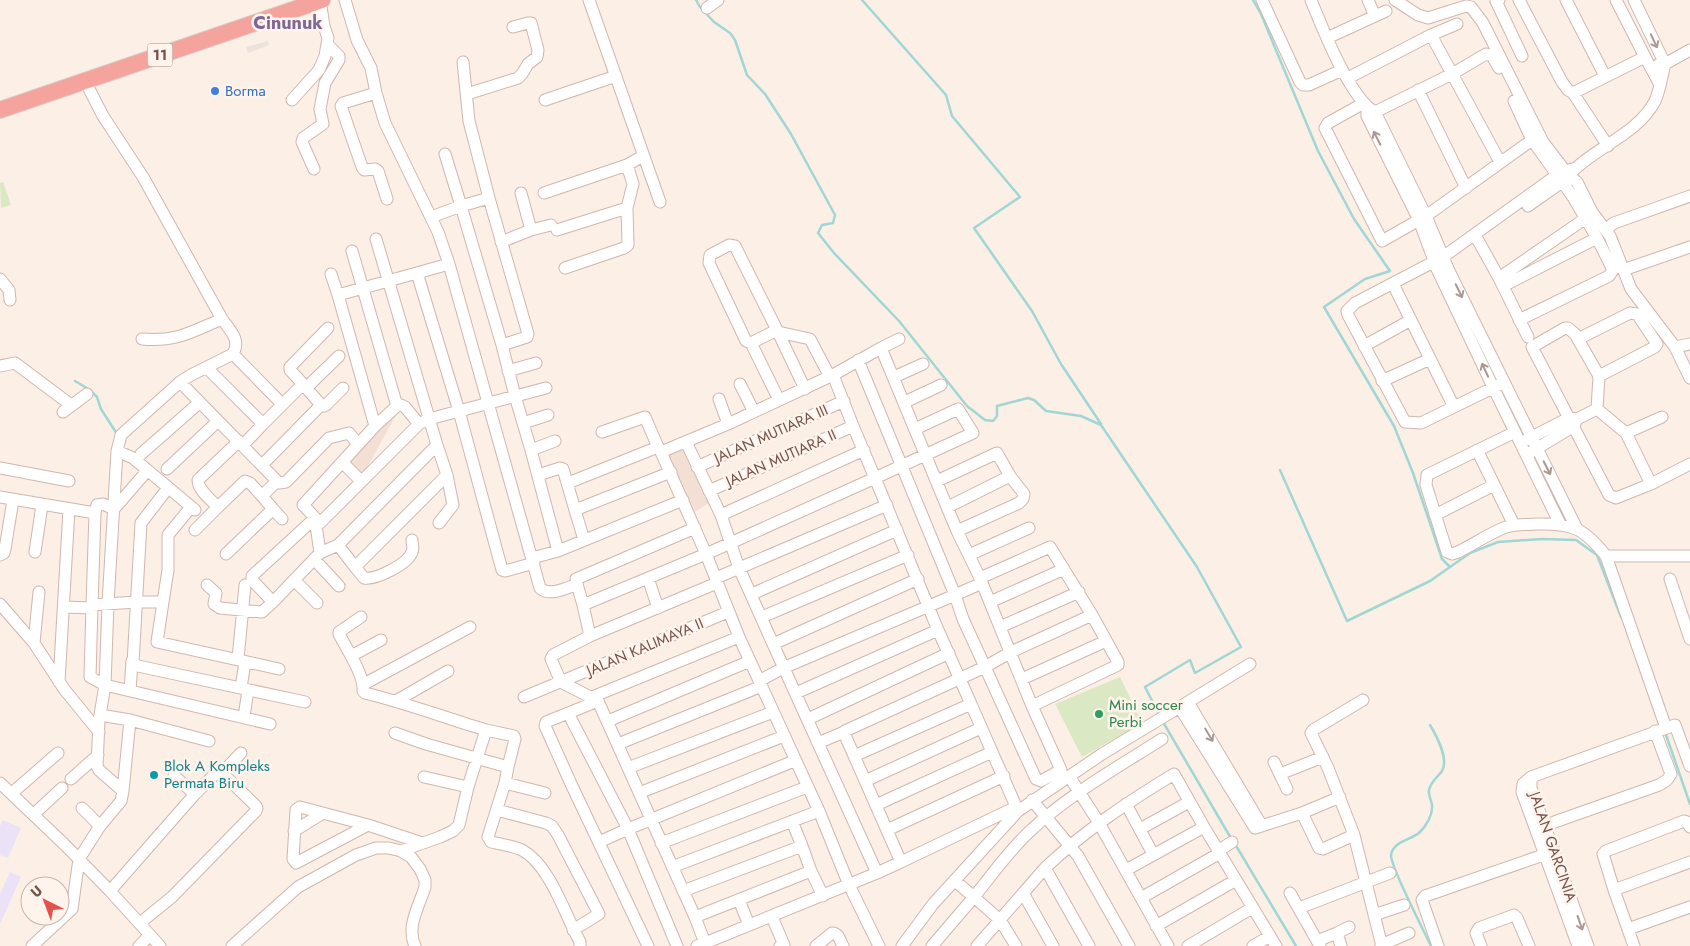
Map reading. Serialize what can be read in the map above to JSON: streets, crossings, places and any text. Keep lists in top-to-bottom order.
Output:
{
  "streets": {
    "highway": ["11"],
    "street": [
      "JALAN MUTIARA III",
      "JALAN MUTIARA II",
      "JALAN KALIMAYA II",
      "JALAN GARCINIA"
    ]
  },
  "districts": ["Cinunuk"],
  "places": ["Borma", "Mini soccer Perbi", "Blok A Kompleks Permata Biru"],
  "north": "top left"
}
